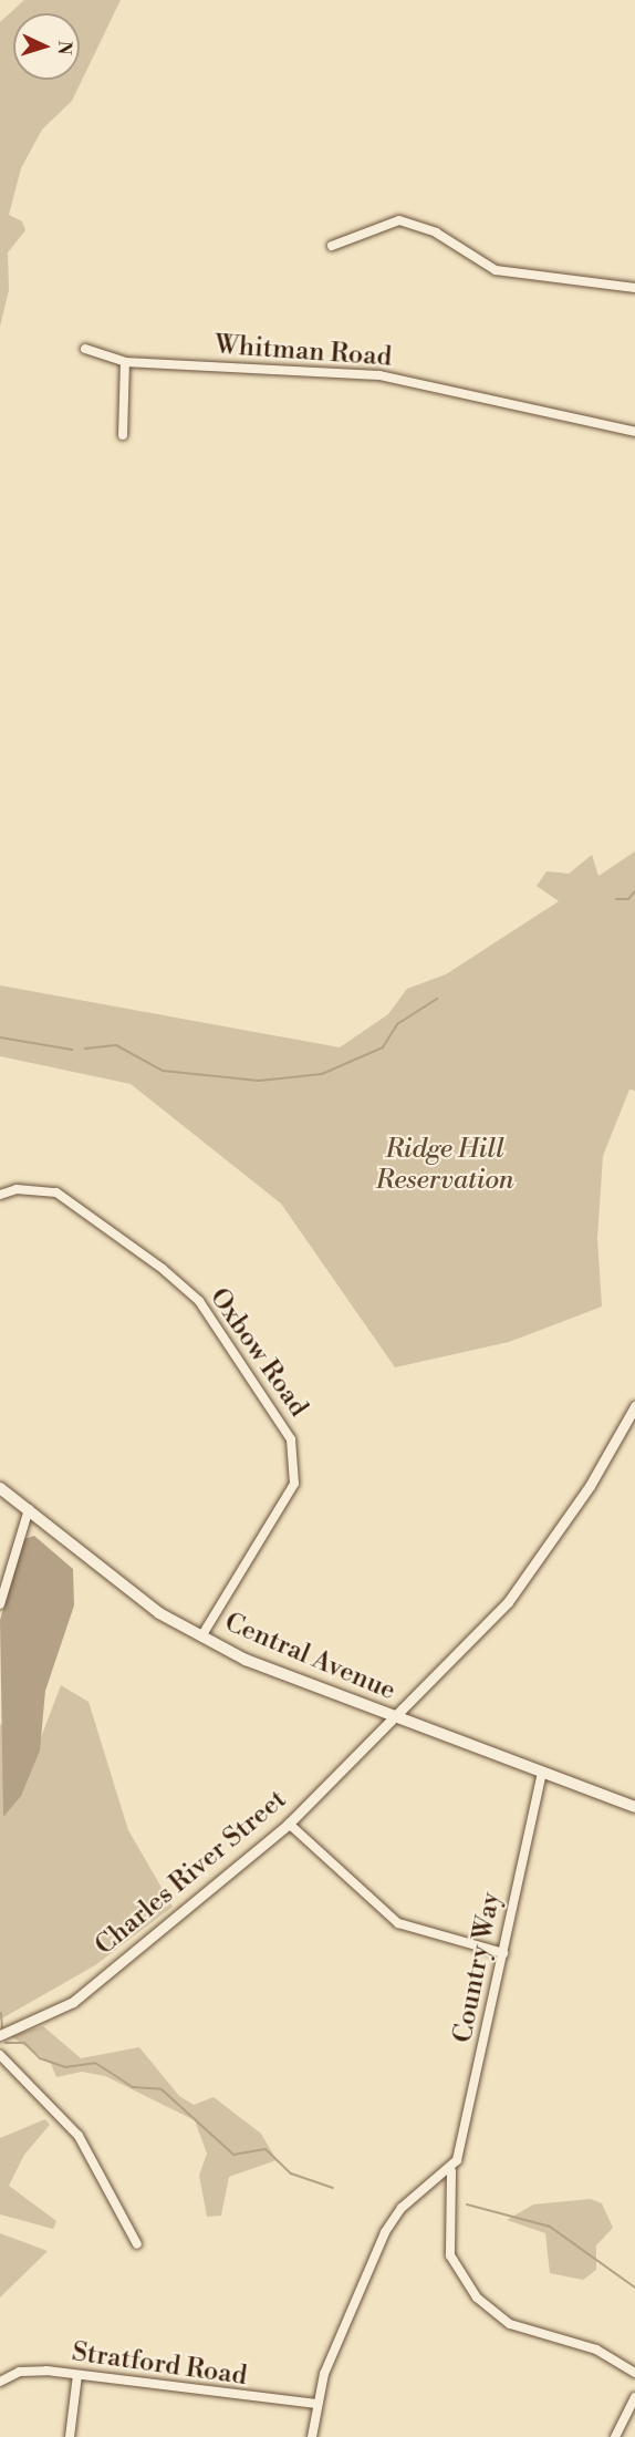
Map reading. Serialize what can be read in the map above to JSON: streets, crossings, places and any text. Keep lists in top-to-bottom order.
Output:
{
  "streets": {
    "main road": ["Central Avenue"],
    "street": [
      "Whitman Road",
      "Oxbow Road",
      "Charles River Street",
      "Country Way",
      "Stratford Road"
    ]
  },
  "crossings": [
    ["Oxbow Road", "Central Avenue"],
    ["Central Avenue", "Charles River Street"],
    ["Central Avenue", "Country Way"]
  ],
  "parks": ["Ridge Hill Reservation"],
  "north": "right"
}
